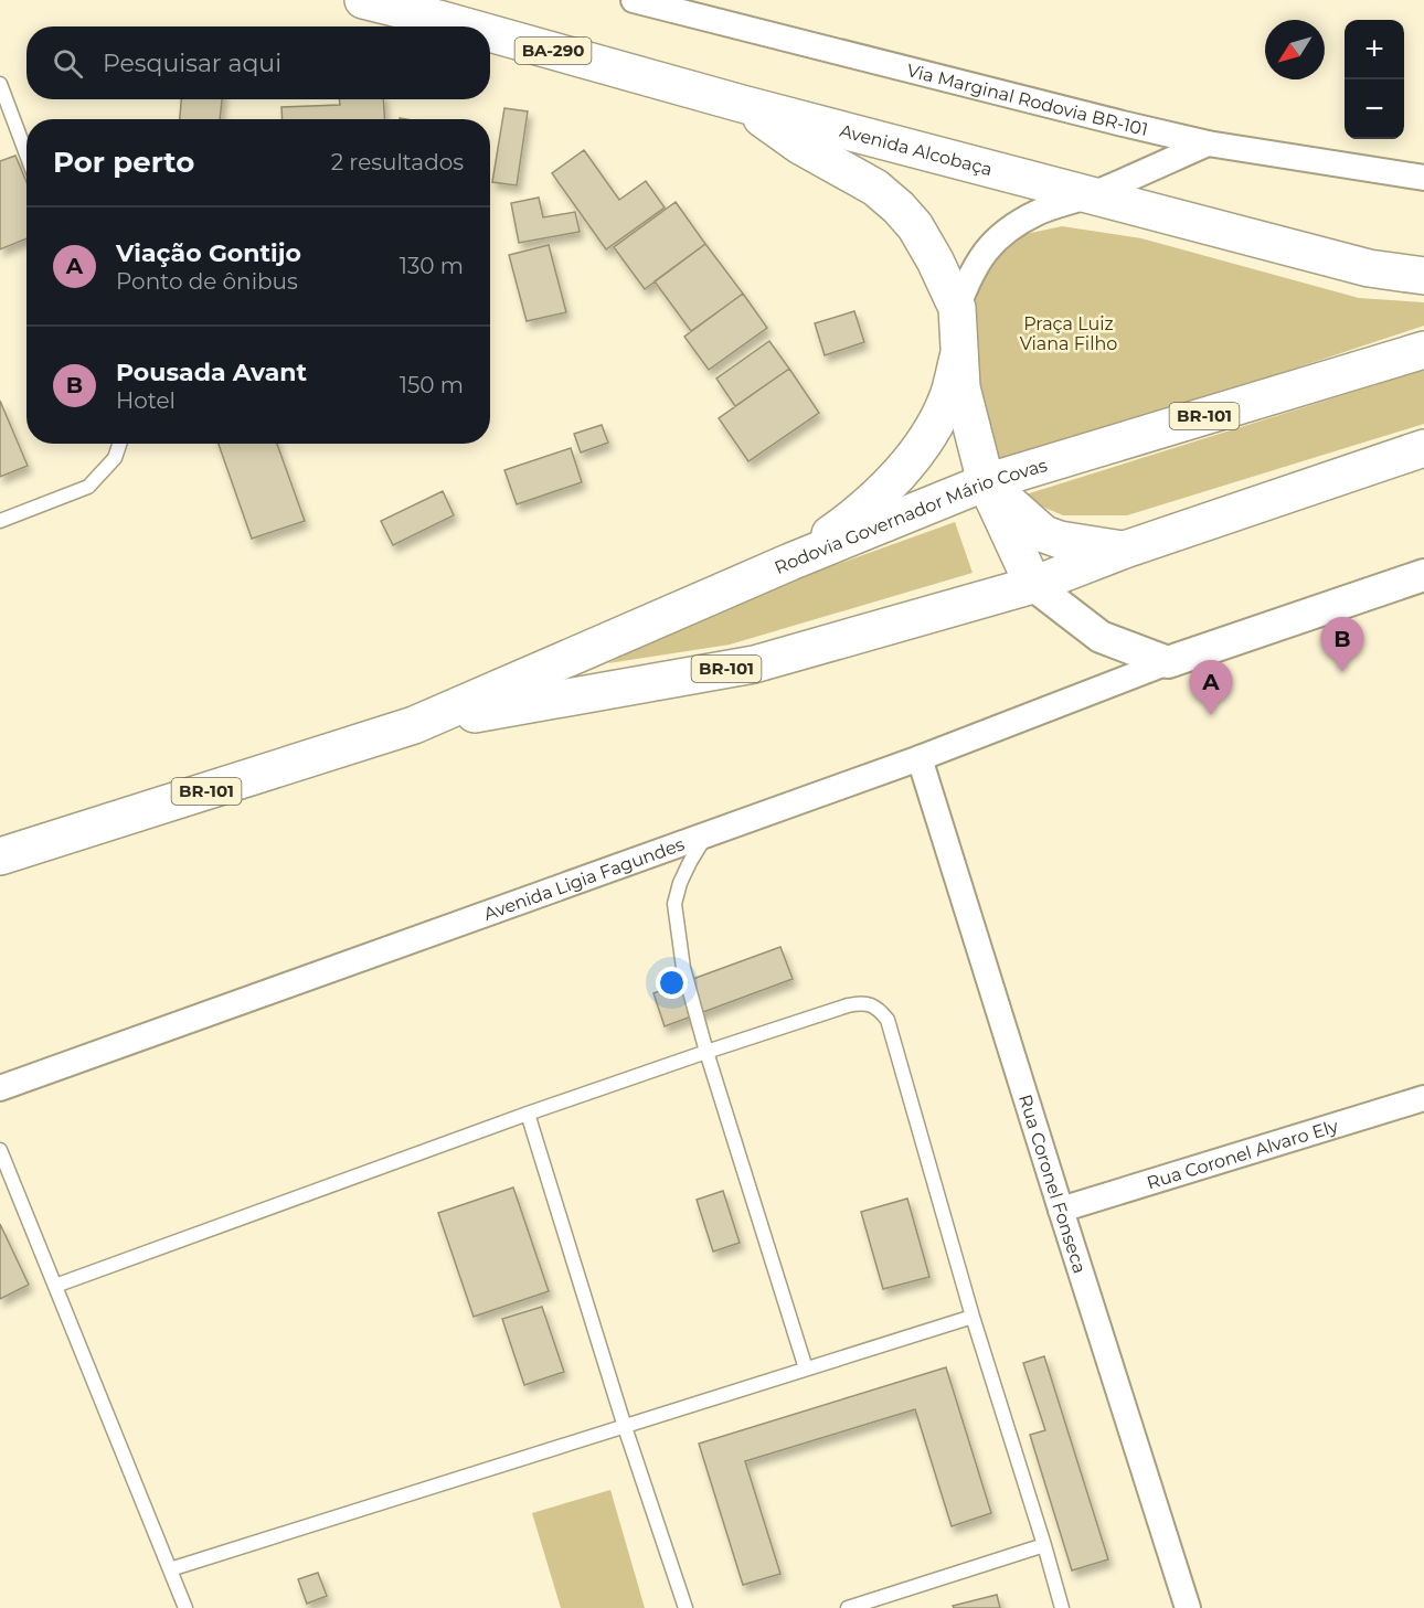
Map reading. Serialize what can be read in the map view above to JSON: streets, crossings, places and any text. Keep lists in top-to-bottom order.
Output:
{
  "streets": {
    "main road": [
      "BA-290",
      "Avenida Alcobaça",
      "BR-101",
      "Rodovia Governador Mário Covas"
    ],
    "street": [
      "Via Marginal Rodovia BR-101",
      "Avenida Ligia Fagundes",
      "Rua Coronel Alvaro Ely",
      "Rua Coronel Fonseca"
    ]
  },
  "crossings": [
    ["Avenida Ligia Fagundes", "Rua Coronel Fonseca"],
    ["Rua Coronel Alvaro Ely", "Rua Coronel Fonseca"]
  ],
  "parks": ["Praça Luiz Viana Filho"],
  "north": "bottom left",
  "page": {
    "map_buttons": ["+", "−"],
    "search": "Pesquisar aqui",
    "heading": ["Por perto", "2 resultados"],
    "list": [
      {
        "mark": "A",
        "name": "Viação Gontijo",
        "note": "Ponto de ônibus",
        "value": "130 m"
      },
      {
        "mark": "B",
        "name": "Pousada Avant",
        "note": "Hotel",
        "value": "150 m"
      }
    ],
    "pins": ["B", "A"]
  }
}
